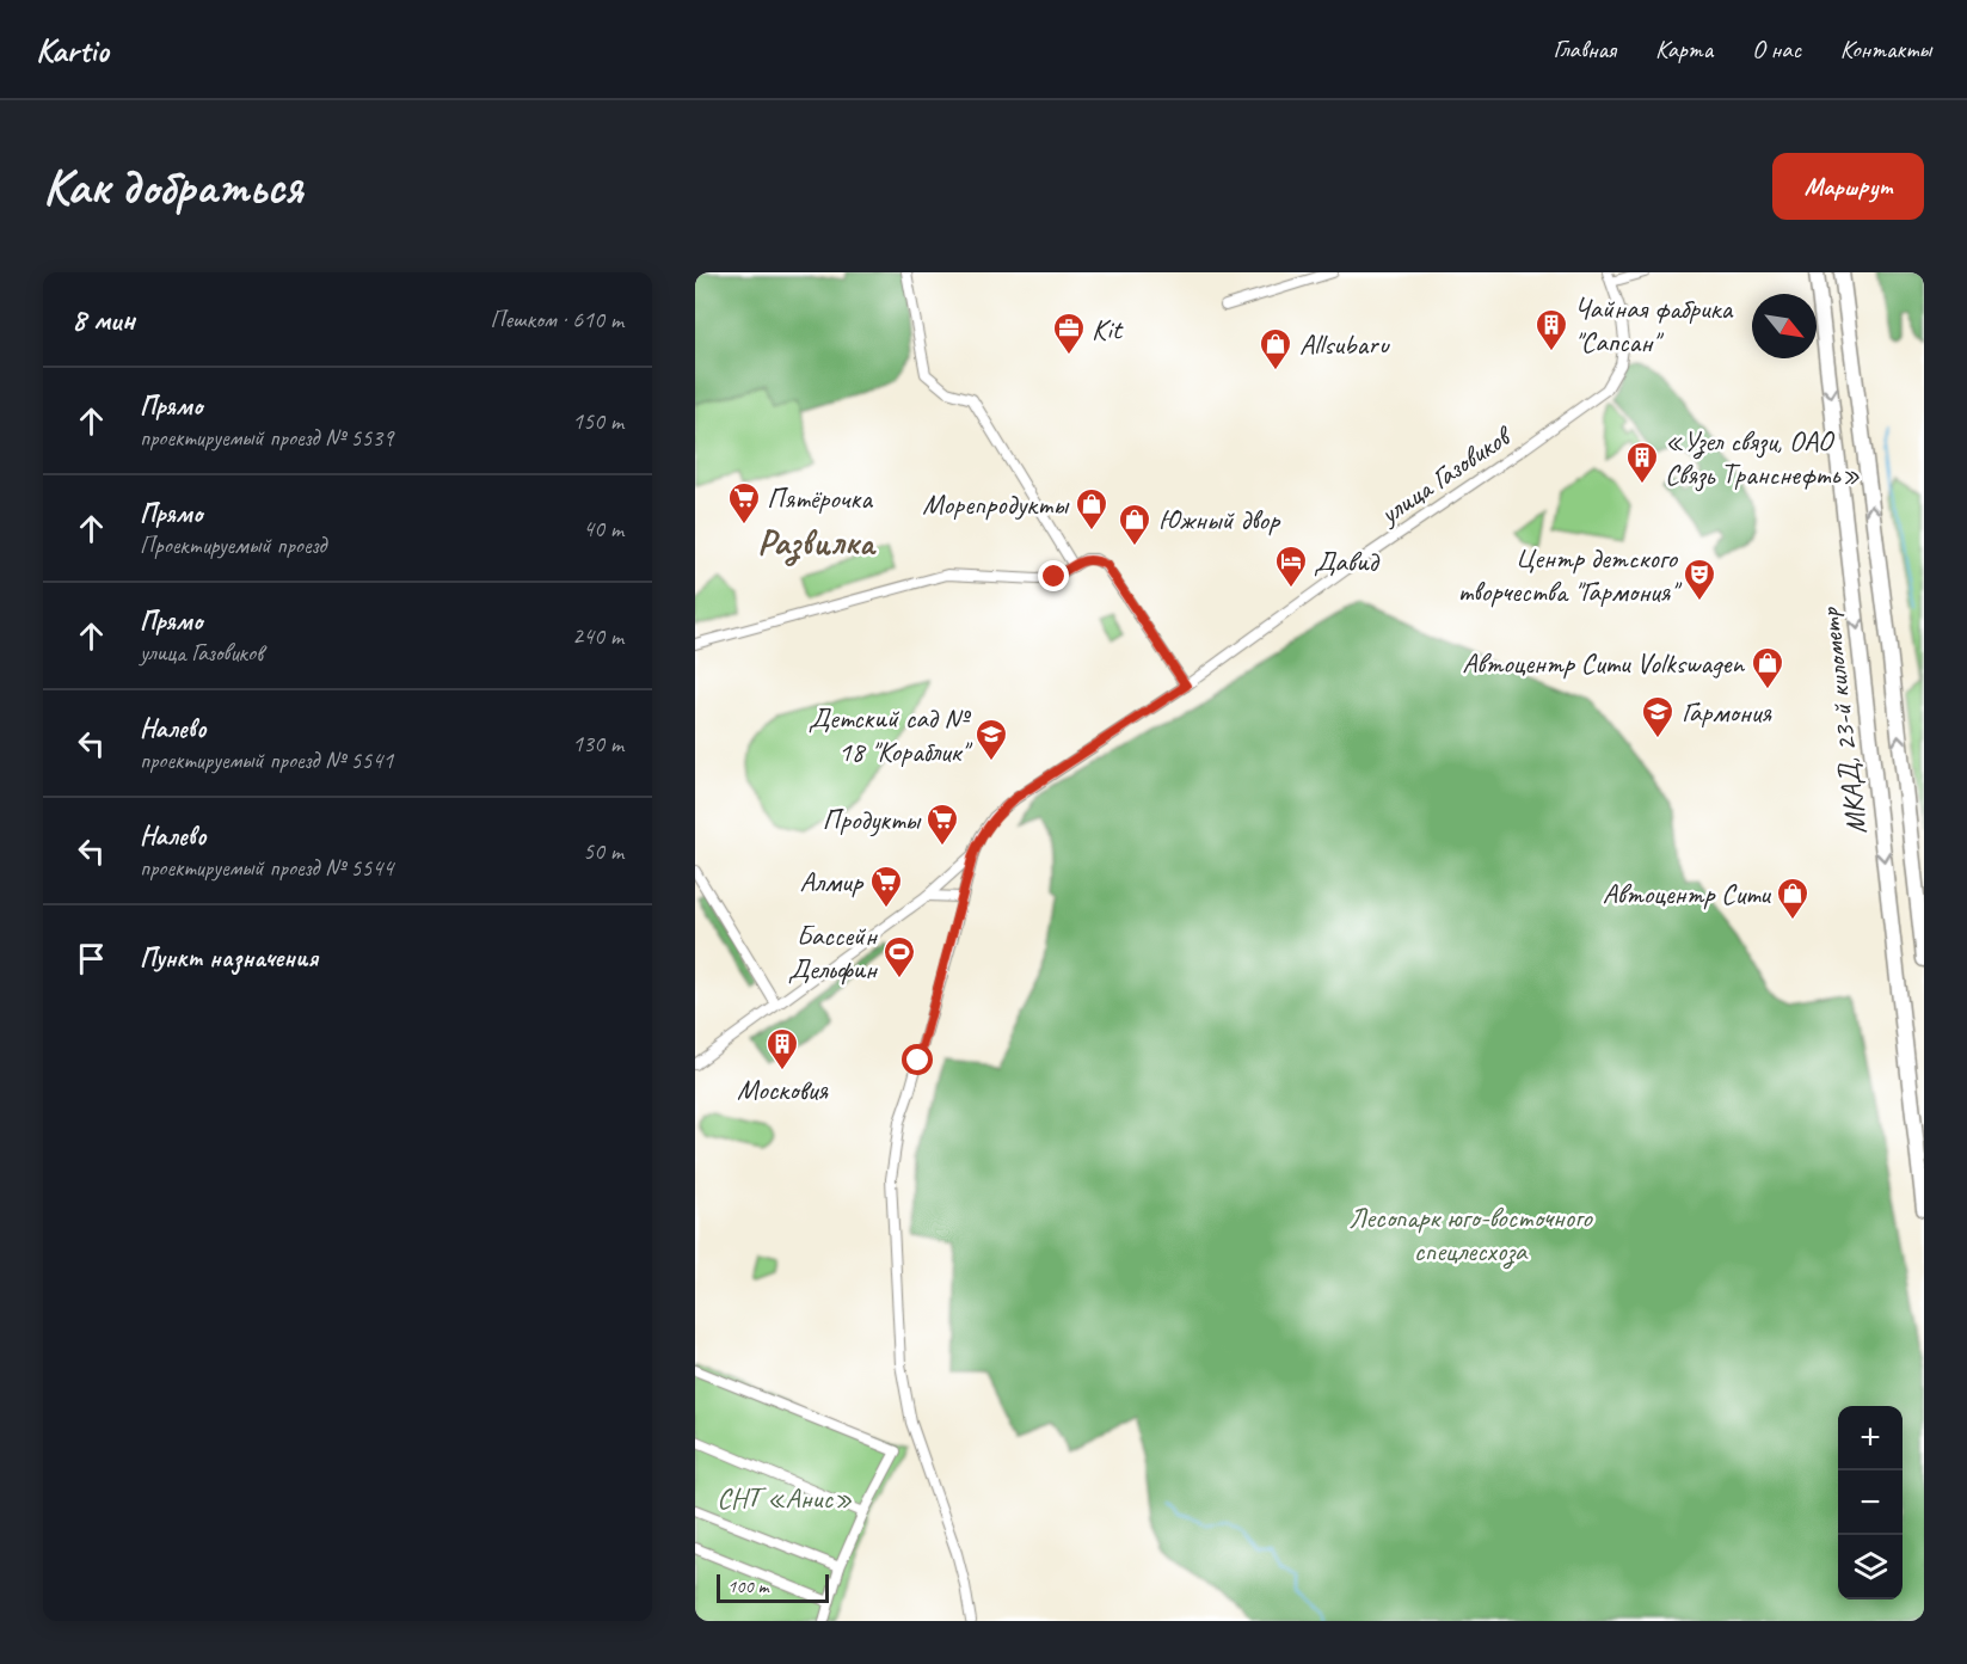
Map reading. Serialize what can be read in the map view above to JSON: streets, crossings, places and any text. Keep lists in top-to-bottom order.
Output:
{
  "streets": {
    "highway": ["МКАД, 23-й километр"],
    "street": ["улица Газовиков"]
  },
  "districts": ["Развилка"],
  "parks": ["Лесопарк юго-восточного спецлесхоза", "СНТ «Анис»"],
  "places": {
    "building": ["Чайная фабрика \"Сапсан\"", "«Узел связи, ОАО Связь Транснефть»", "Московия"],
    "office": ["Kit"],
    "shop": [
      "Allsubaru",
      "Морепродукты",
      "Южный двор",
      "Автоцентр Сити Volkswagen",
      "Автоцентр Сити"
    ],
    "supermarket": ["Пятёрочка", "Продукты", "Алмир"],
    "hotel": ["Давид"],
    "theatre": ["Центр детского творчества \"Гармония\""],
    "school or university": ["Гармония", "Детский сад № 18 \"Кораблик\""],
    "sports": ["Бассейн Дельфин"]
  },
  "scale_bar": "100 m",
  "north": "bottom right",
  "page": {
    "header": "Kartio",
    "nav": [
      "Главная",
      "Карта",
      "О нас",
      "Контакты"
    ],
    "buttons": "Маршрут",
    "title": "Как добраться",
    "heading": ["8 мин", "Пешком · 610 m"],
    "list": [
      ["Прямо", "проектируемый проезд № 5539", "150 m"],
      ["Прямо", "Проектируемый проезд", "40 m"],
      ["Прямо", "улица Газовиков", "240 m"],
      ["Налево", "проектируемый проезд № 5541", "130 m"],
      ["Налево", "проектируемый проезд № 5544", "50 m"],
      "Пункт назначения"
    ],
    "map_buttons": ["+", "−"],
    "scale": "100 m"
  }
}
